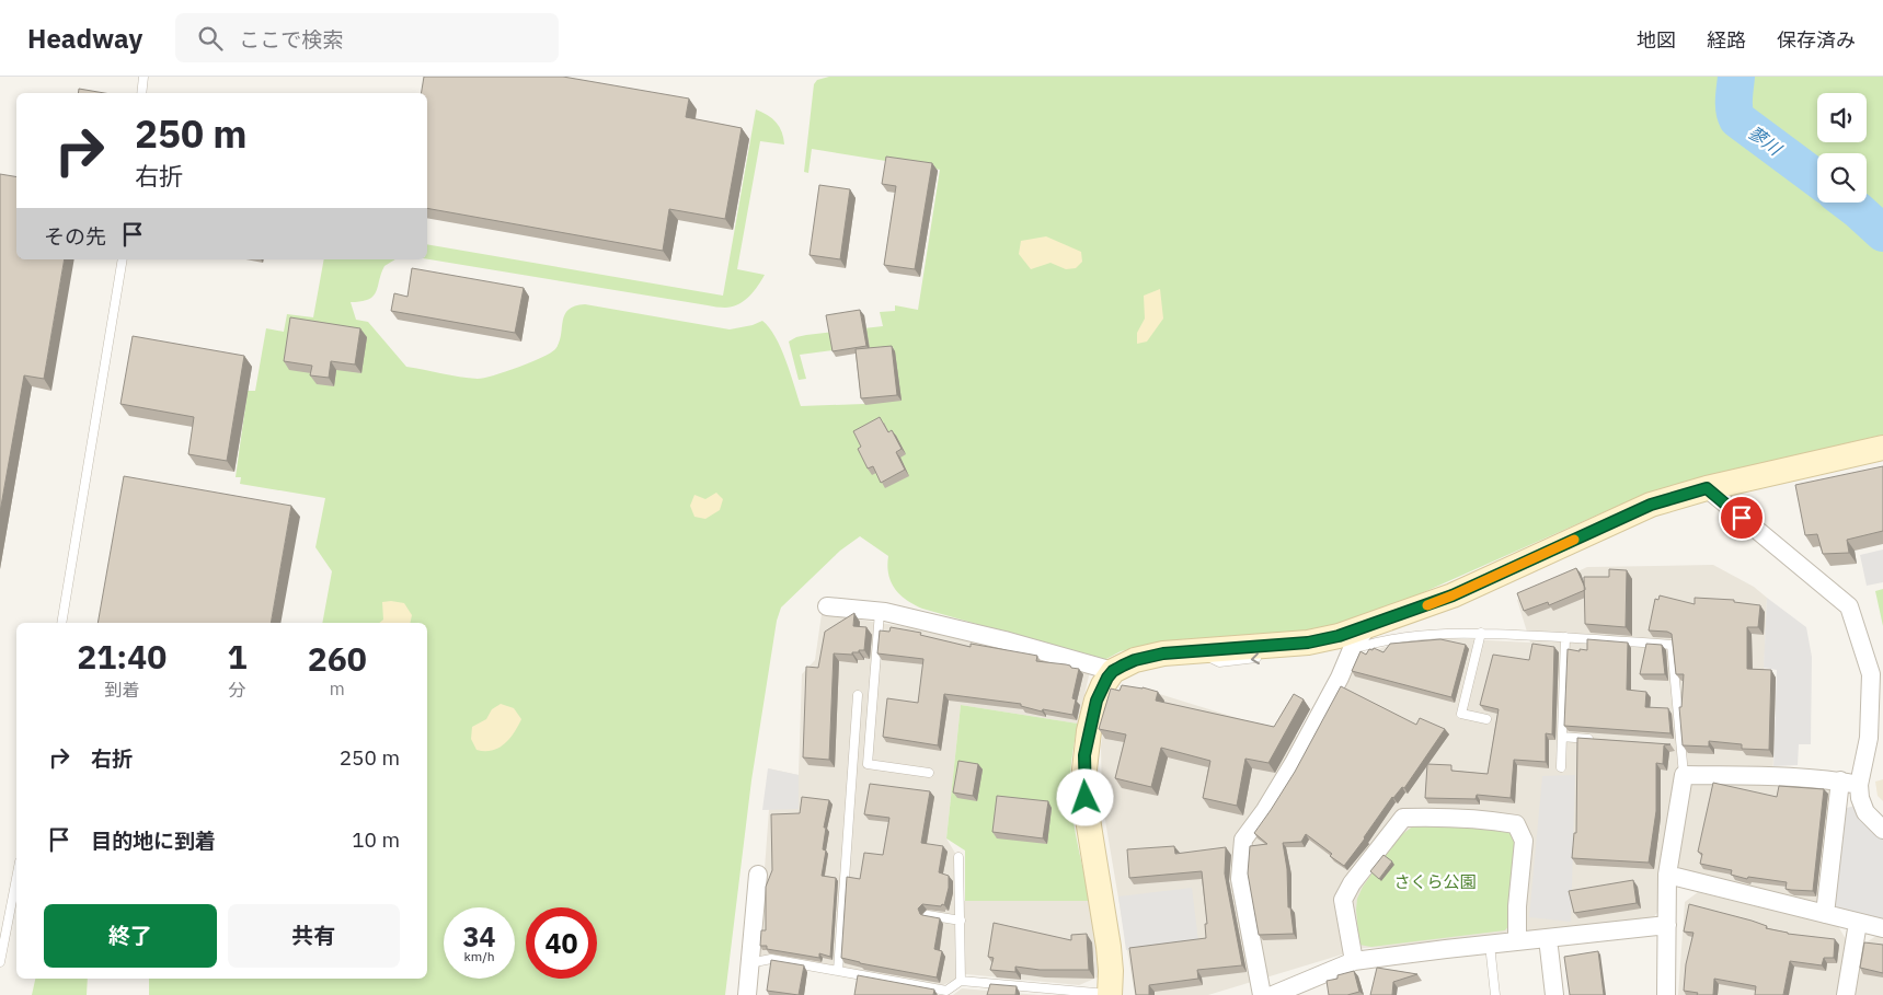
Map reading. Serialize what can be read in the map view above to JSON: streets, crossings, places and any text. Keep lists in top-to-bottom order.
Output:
{
  "water": ["蓼川"],
  "parks": ["さくら公園"],
  "page": {
    "header": "Headway",
    "search": "ここで検索",
    "nav": ["地図", "経路", "保存済み"],
    "turn": ["250 m", "右折"],
    "then": "その先",
    "eta": [
      "21:40",
      "到着",
      "1",
      "分",
      "260",
      "m"
    ],
    "list": [
      {
        "name": "右折",
        "value": "250 m"
      },
      {
        "name": "目的地に到着",
        "value": "10 m"
      }
    ],
    "buttons": ["終了", "共有"],
    "speed": "34 km/h",
    "limit": "40"
  }
}
